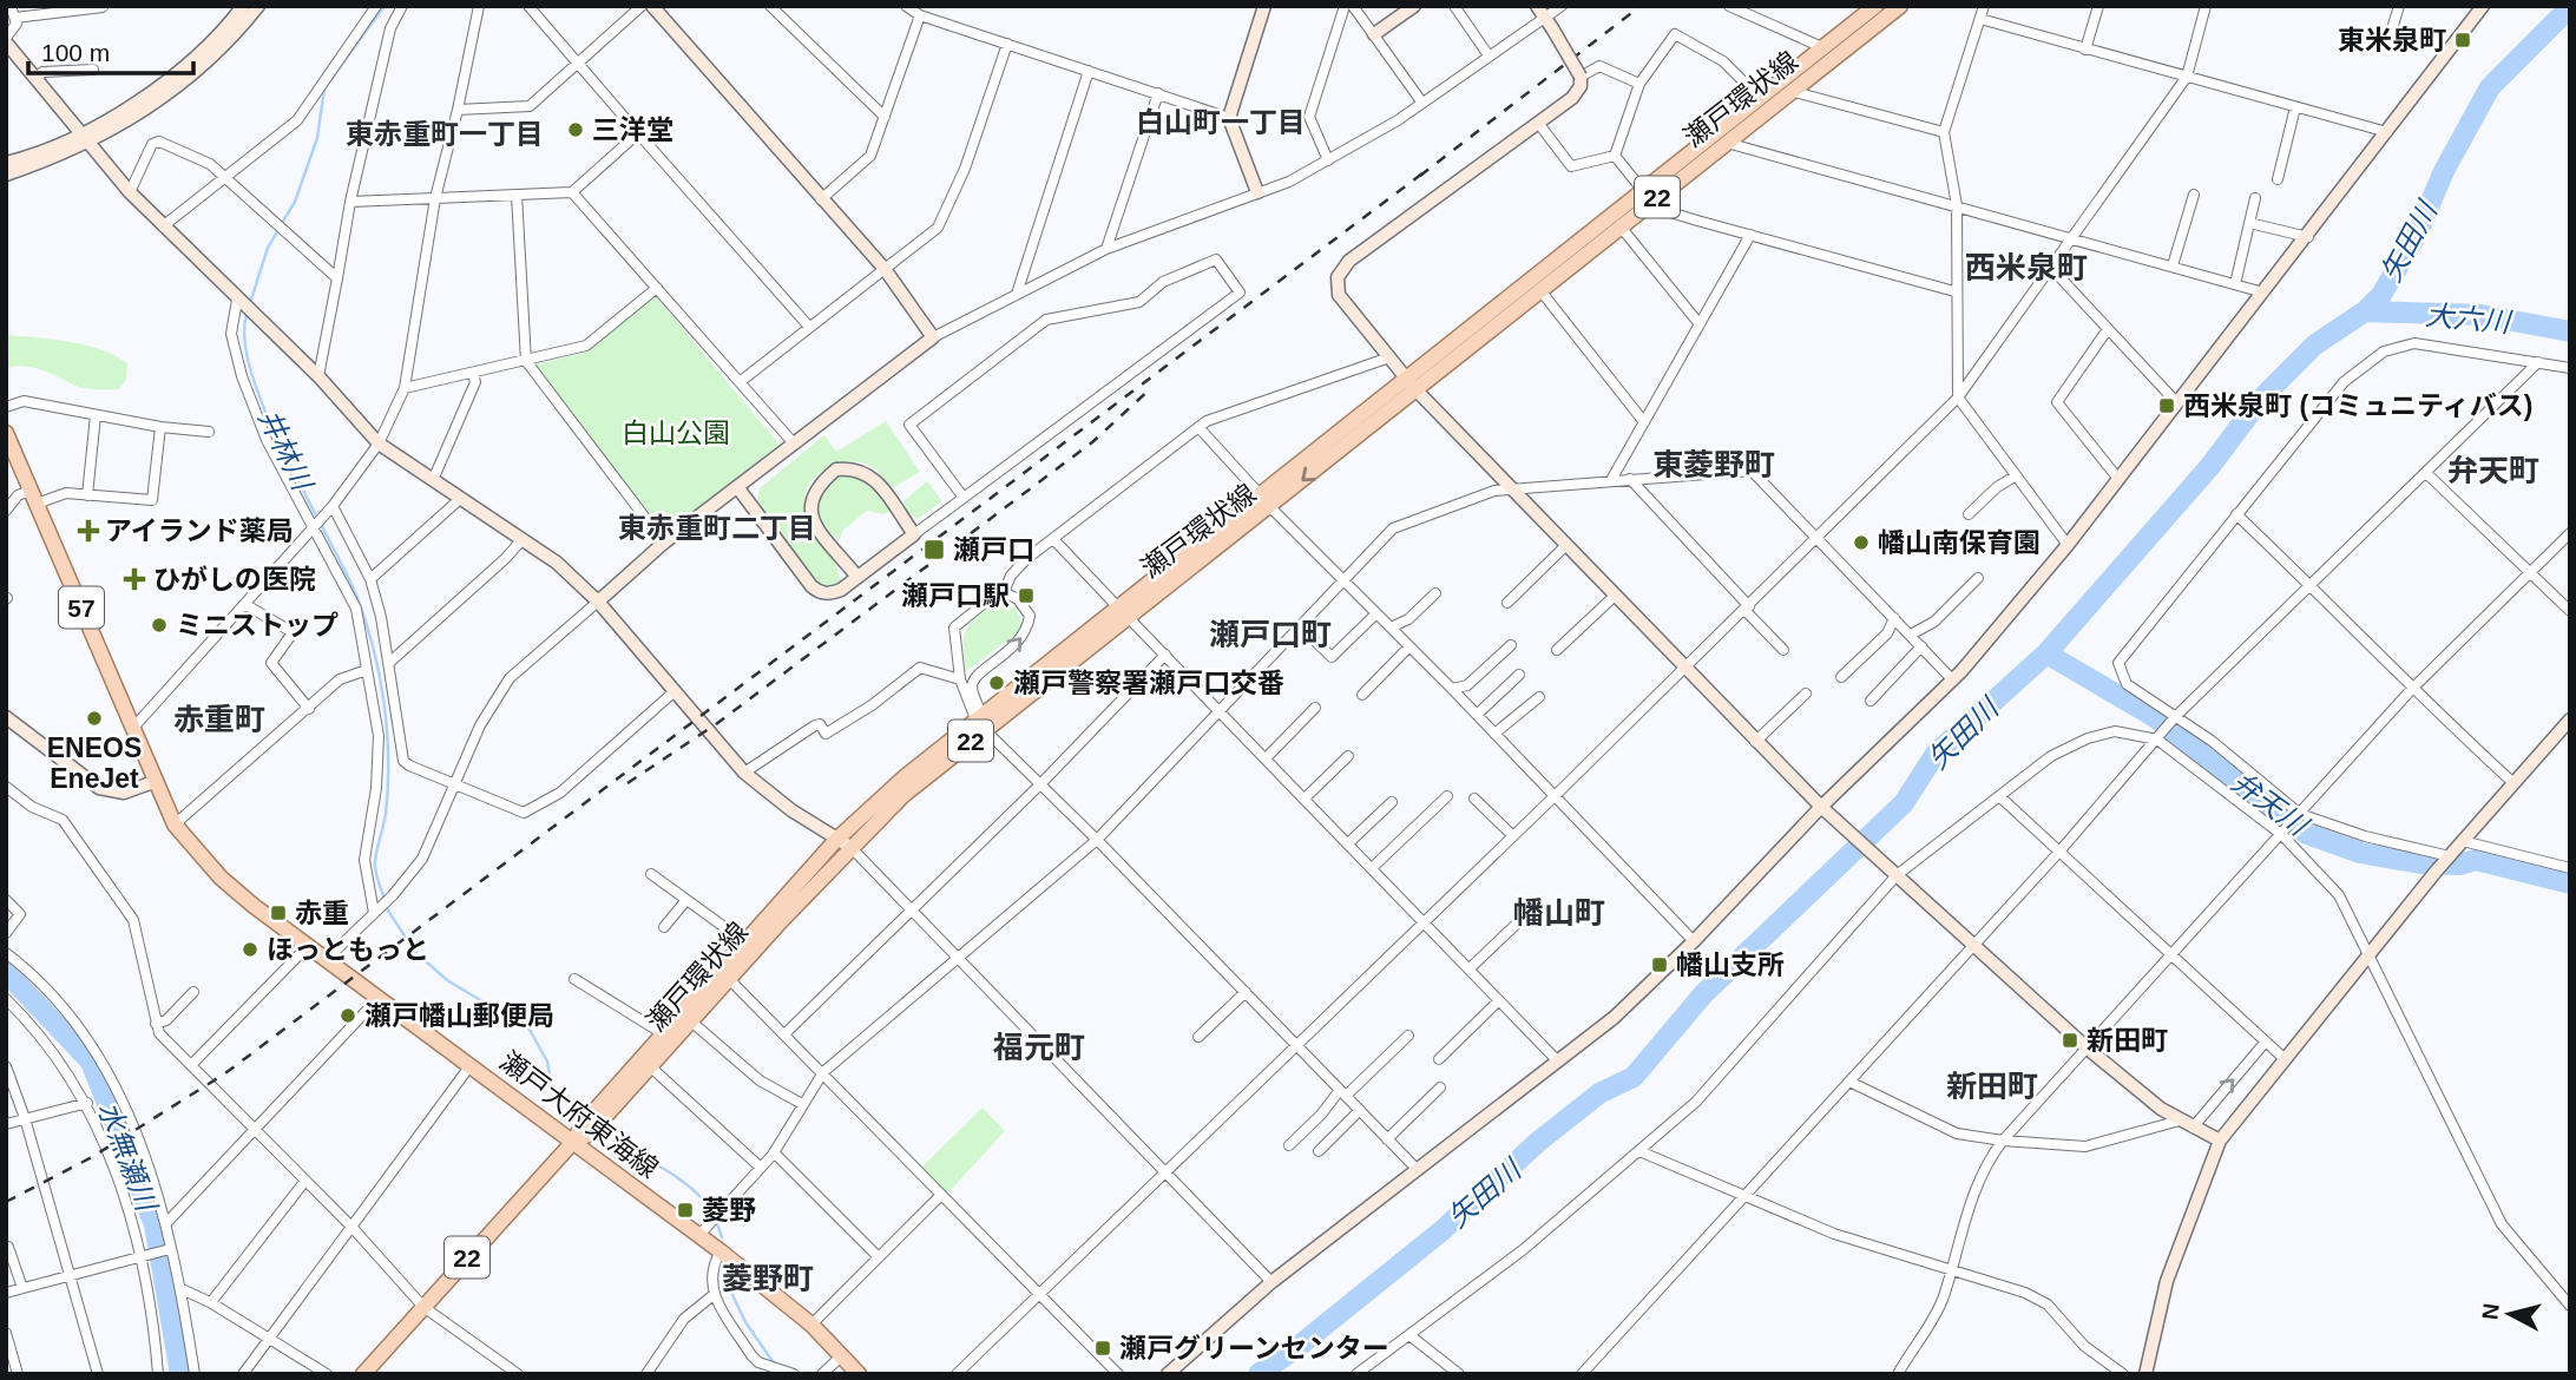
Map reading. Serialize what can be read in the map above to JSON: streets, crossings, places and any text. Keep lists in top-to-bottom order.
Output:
{
  "streets": {
    "main road": [
      "瀬戸環状線",
      "22",
      "57",
      "瀬戸大府東海線"
    ]
  },
  "crossings": [
    ["瀬戸環状線", "瀬戸大府東海線"]
  ],
  "districts": [
    "白山町一丁目",
    "東赤重町一丁目",
    "西米泉町",
    "東菱野町",
    "弁天町",
    "東赤重町二丁目",
    "瀬戸口町",
    "赤重町",
    "幡山町",
    "福元町",
    "新田町",
    "菱野町"
  ],
  "water": [
    "矢田川",
    "大六川",
    "井林川",
    "弁天川",
    "水無瀬川"
  ],
  "parks": ["白山公園"],
  "places": {
    "transit": [
      "東米泉町",
      "西米泉町 (コミュニティバス)",
      "瀬戸口",
      "瀬戸口駅",
      "赤重",
      "幡山支所",
      "新田町",
      "菱野",
      "瀬戸グリーンセンター"
    ],
    "other": [
      "三洋堂",
      "幡山南保育園",
      "ミニストップ",
      "瀬戸警察署瀬戸口交番",
      "ENEOS EneJet",
      "ほっともっと",
      "瀬戸幡山郵便局"
    ],
    "health": ["アイランド薬局", "ひがしの医院"]
  },
  "scale_bar": "100 m",
  "north": "left"
}
